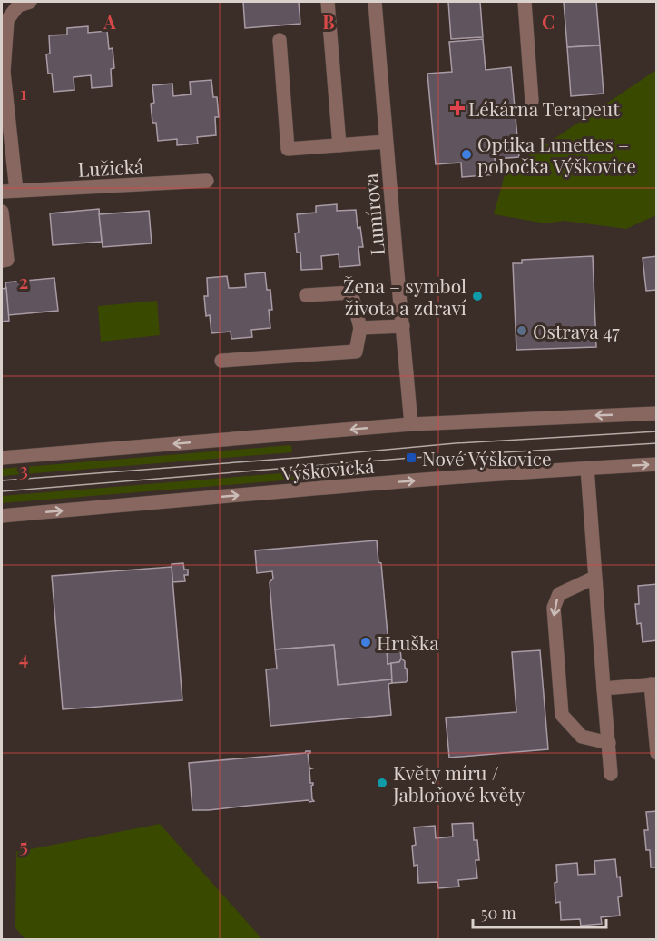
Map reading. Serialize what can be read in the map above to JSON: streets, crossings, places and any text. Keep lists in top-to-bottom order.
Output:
{
  "streets": {
    "street": ["Lužická", "Lumírova", "Výškovická"]
  },
  "crossings": [
    ["Lumírova", "Výškovická"]
  ],
  "places": {
    "health": ["Lékárna Terapeut"],
    "other": [
      "Optika Lunettes – pobočka Výškovice",
      "Žena – symbol života a zdraví",
      "Ostrava 47",
      "Hruška",
      "Květy míru / Jabloňové květy"
    ],
    "transit": ["Nové Výškovice"]
  },
  "scale_bar": "50 m",
  "grid": {
    "columns": ["A", "B", "C"],
    "rows": [
      "1",
      "2",
      "3",
      "4",
      "5"
    ]
  }
}
